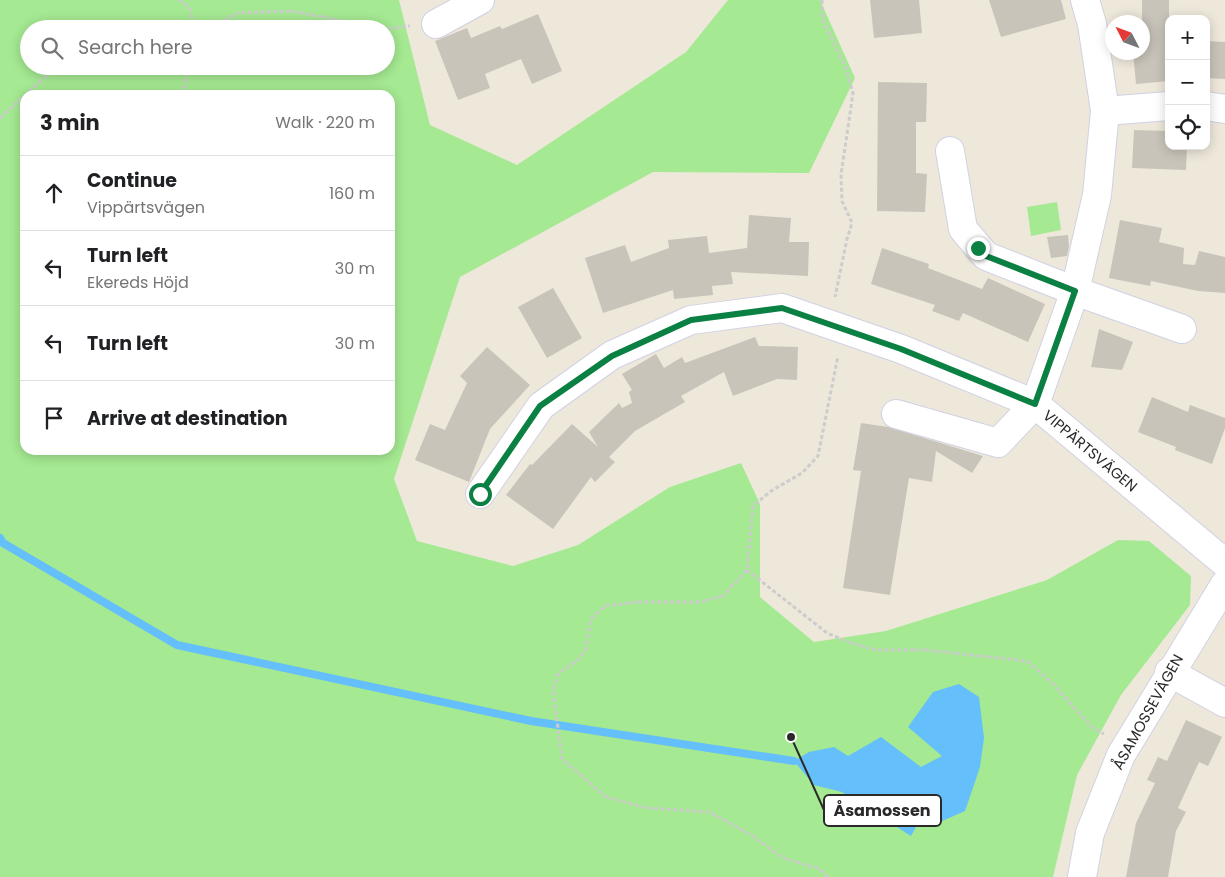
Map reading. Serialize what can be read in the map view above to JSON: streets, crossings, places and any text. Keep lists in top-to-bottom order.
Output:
{
  "streets": {
    "street": ["VIPPÄRTSVÄGEN", "ÅSAMOSSEVÄGEN"]
  },
  "places": ["Åsamossen"],
  "north": "top left",
  "page": {
    "map_buttons": ["+", "−"],
    "search": "Search here",
    "heading": ["3 min", "Walk · 220 m"],
    "list": [
      ["Continue", "Vippärtsvägen", "160 m"],
      ["Turn left", "Ekereds Höjd", "30 m"],
      ["Turn left", "30 m"],
      "Arrive at destination"
    ]
  }
}
